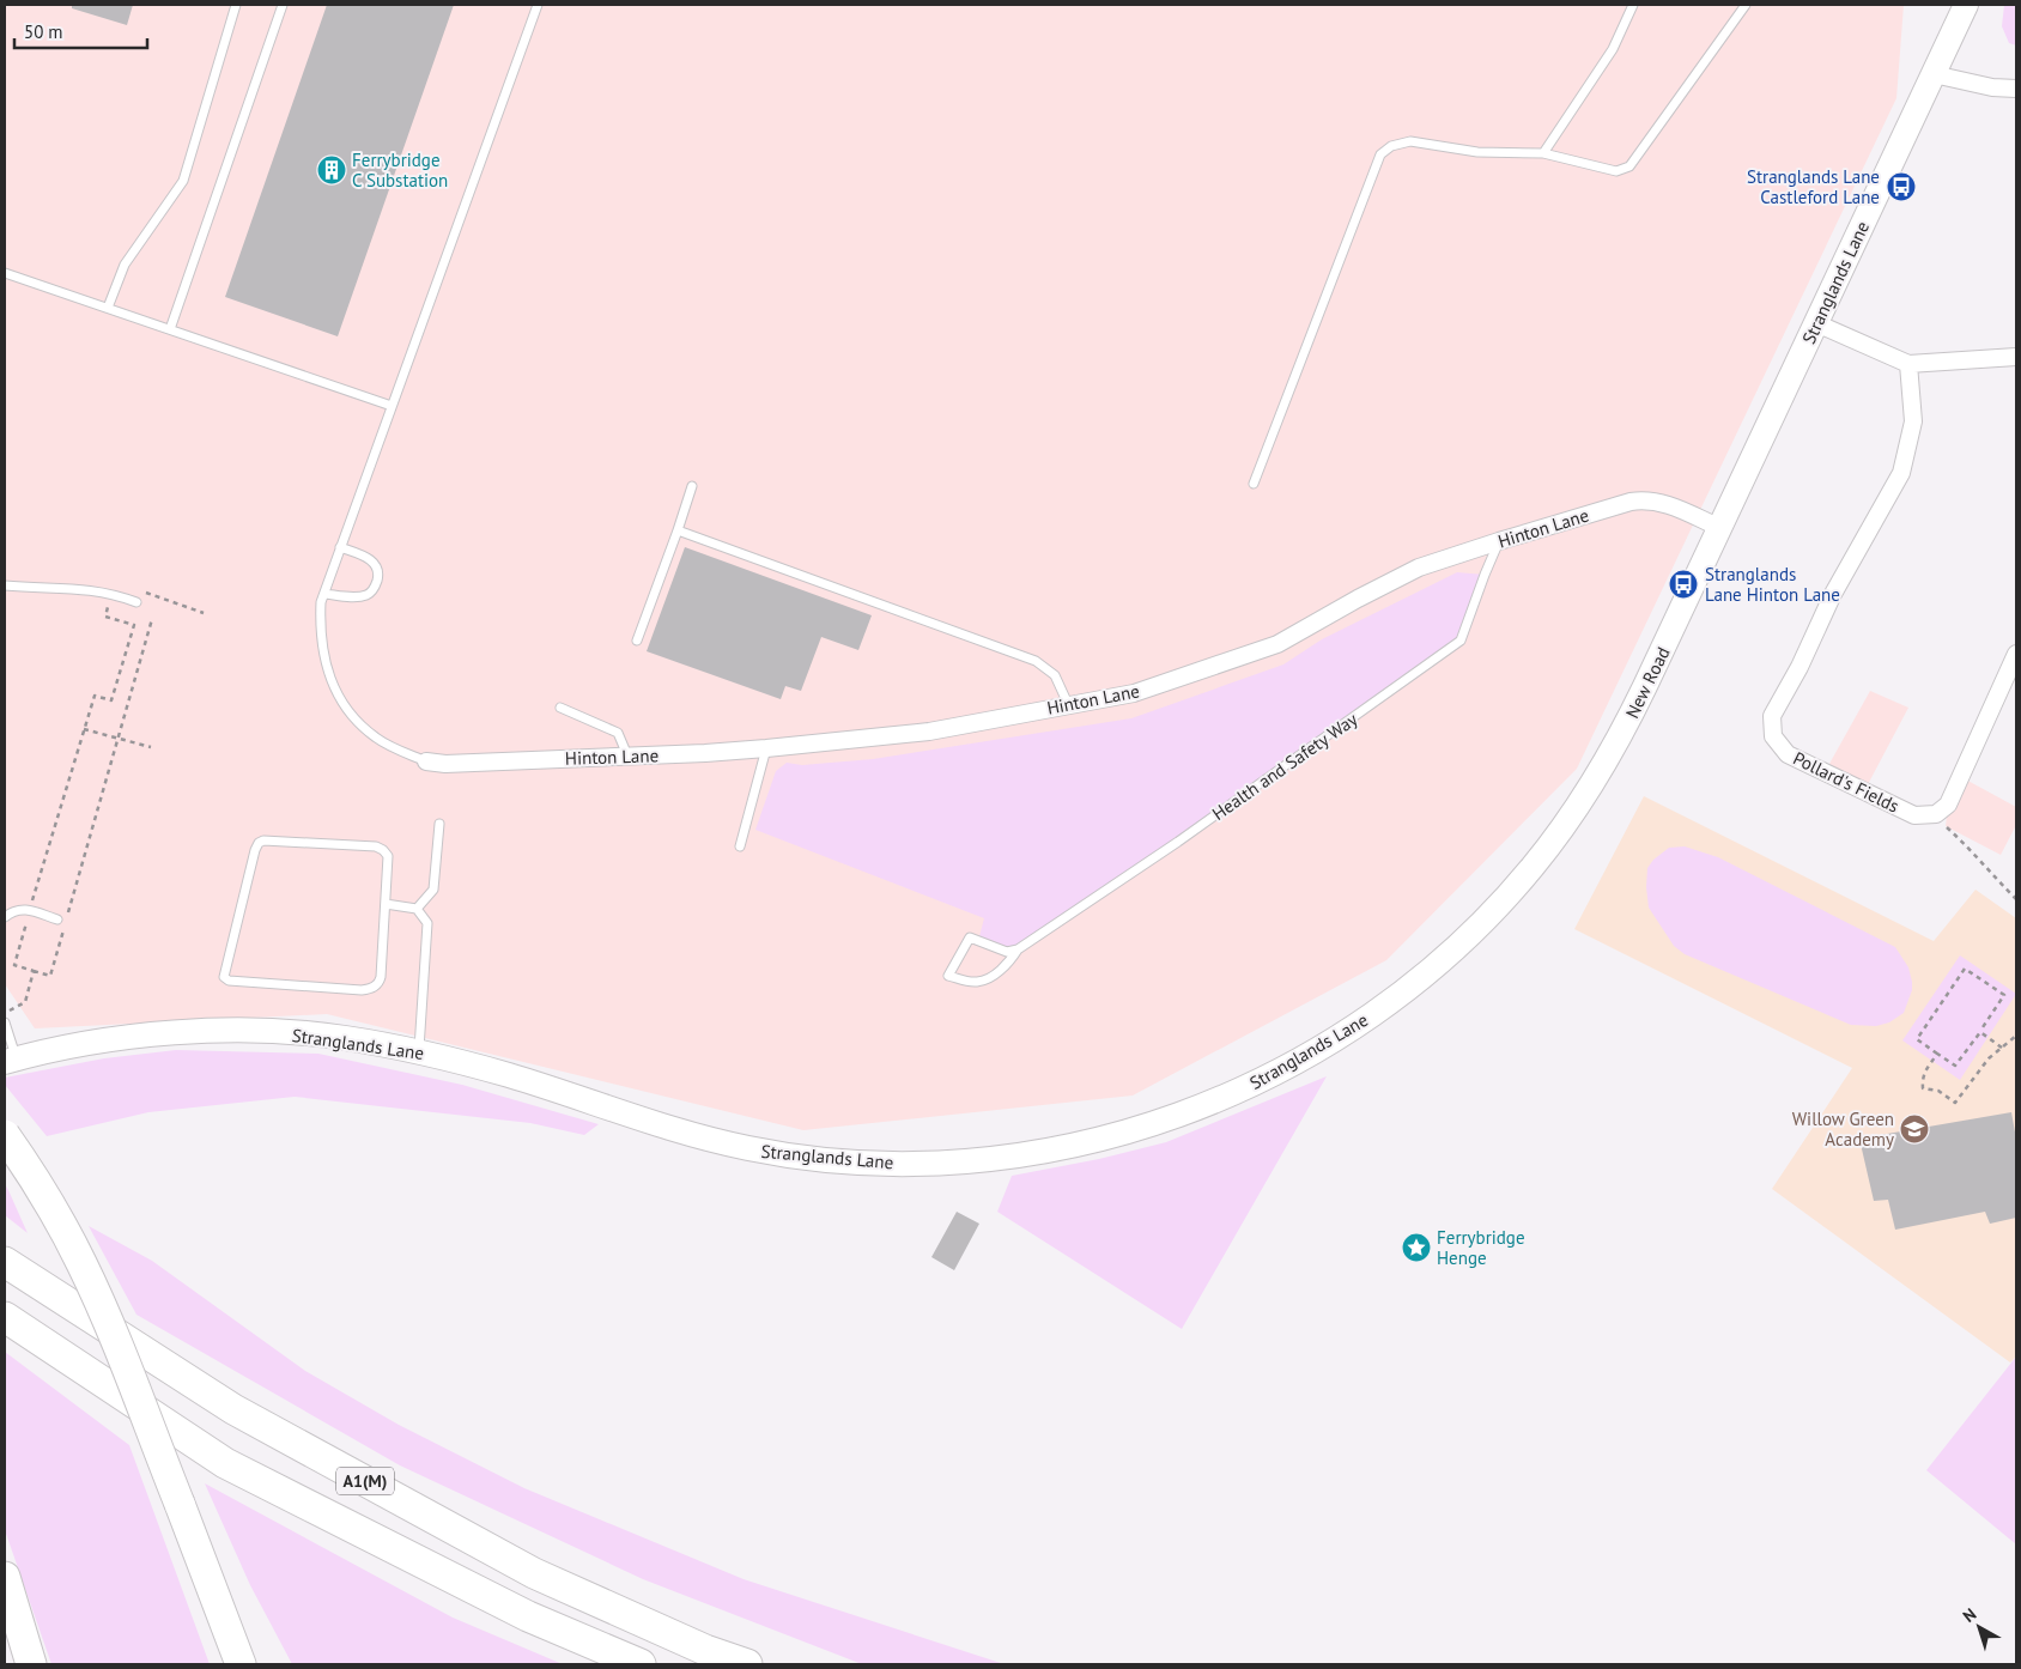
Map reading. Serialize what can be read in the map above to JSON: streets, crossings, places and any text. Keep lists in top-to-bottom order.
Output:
{
  "streets": {
    "highway": ["A1(M)"],
    "main road": ["Stranglands Lane", "New Road"],
    "street": ["Hinton Lane", "Pollard's Fields"],
    "lane": ["Health and Safety Way"]
  },
  "crossings": [
    ["Stranglands Lane", "Hinton Lane"],
    ["Stranglands Lane", "New Road"],
    ["Hinton Lane", "New Road"],
    ["Hinton Lane", "Health and Safety Way"]
  ],
  "places": {
    "building": ["Ferrybridge C Substation"],
    "bus stop": ["Stranglands Lane Castleford Lane", "Stranglands Lane Hinton Lane"],
    "school or university": ["Willow Green Academy"],
    "place": ["Ferrybridge Henge"]
  },
  "scale_bar": "50 m",
  "north": "top left"
}
